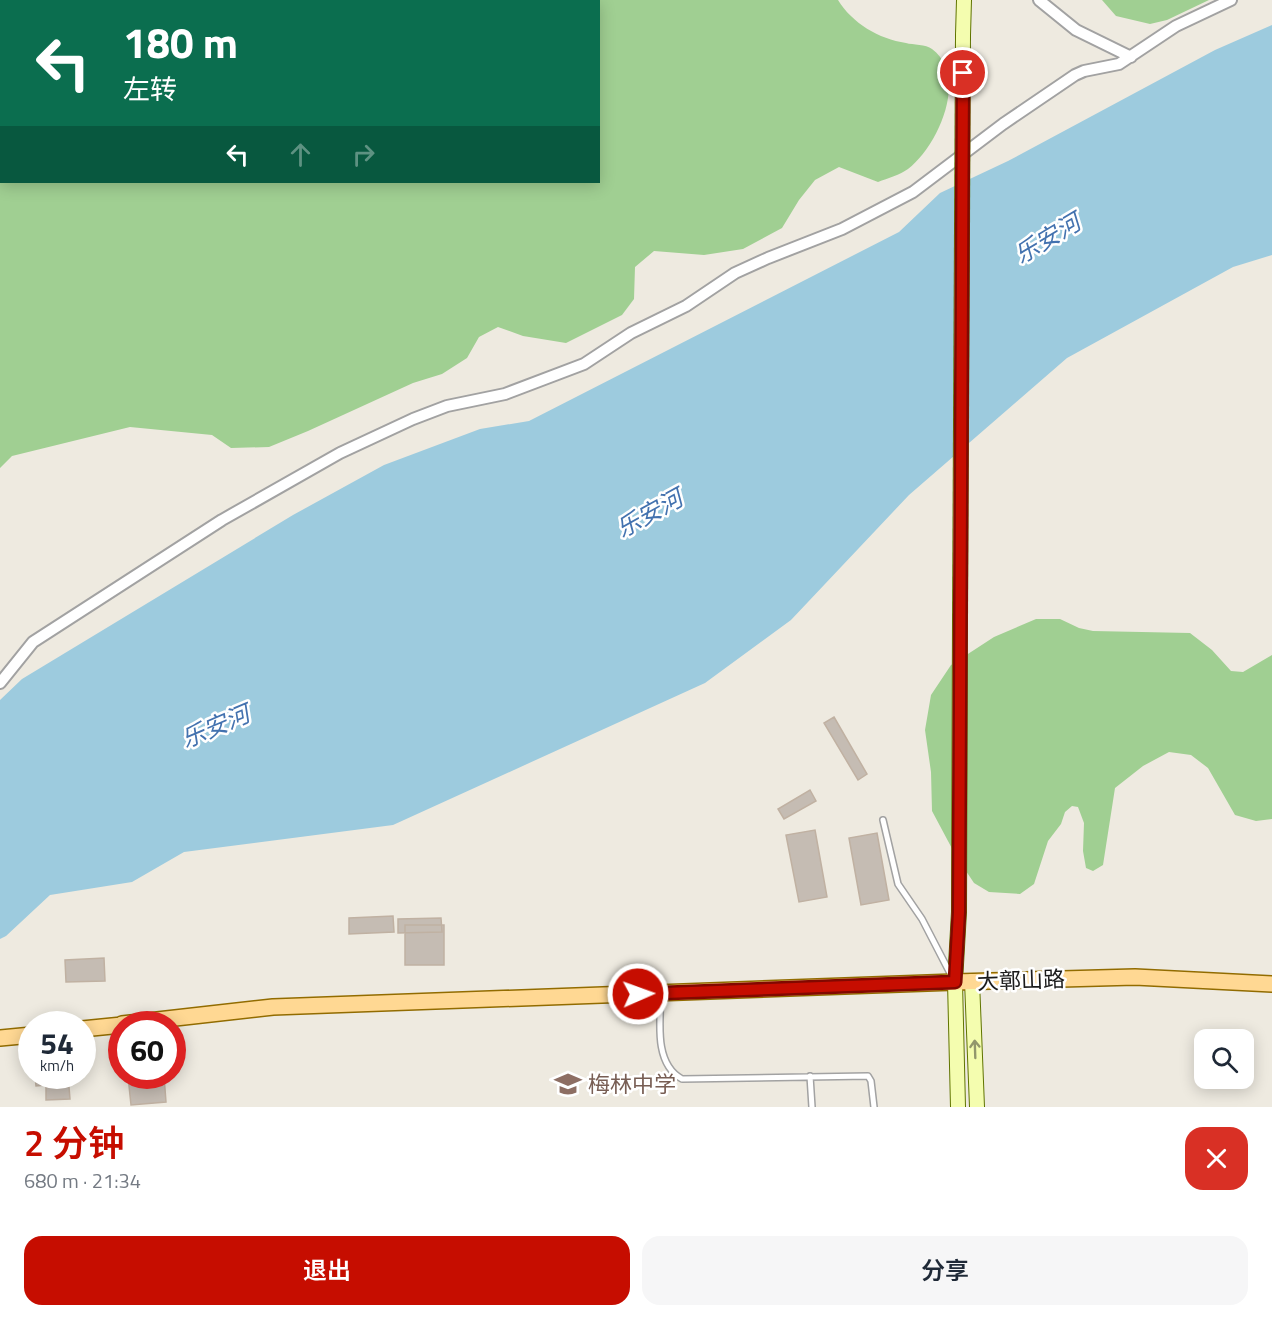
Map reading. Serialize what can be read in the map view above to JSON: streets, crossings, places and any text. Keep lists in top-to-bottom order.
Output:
{
  "streets": {
    "main road": ["大鄣山路"]
  },
  "water": ["乐安河"],
  "places": {
    "school or university": ["梅林中学"]
  },
  "page": {
    "turn": ["180 m", "左转"],
    "speed": "54 km/h",
    "limit": "60",
    "heading": ["2 分钟", "680 m · 21:34"],
    "buttons": ["退出", "分享"]
  }
}
